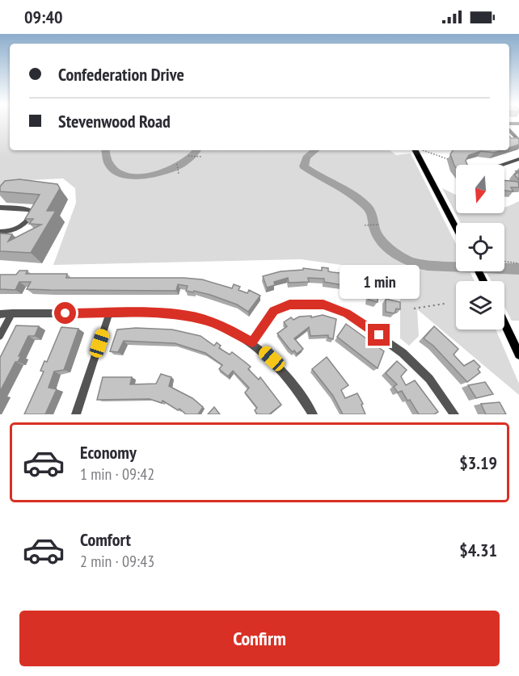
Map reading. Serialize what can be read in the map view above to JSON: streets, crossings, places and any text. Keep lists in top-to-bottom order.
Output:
{
  "north": "bottom",
  "page": {
    "status": "09:40",
    "banner": ["Confederation Drive", "Stevenwood Road"],
    "bubble": "1 min",
    "list": [
      {
        "name": "Economy",
        "note": "1 min · 09:42",
        "value": "$3.19"
      },
      {
        "name": "Comfort",
        "note": "2 min · 09:43",
        "value": "$4.31"
      }
    ],
    "buttons": "Confirm"
  }
}
